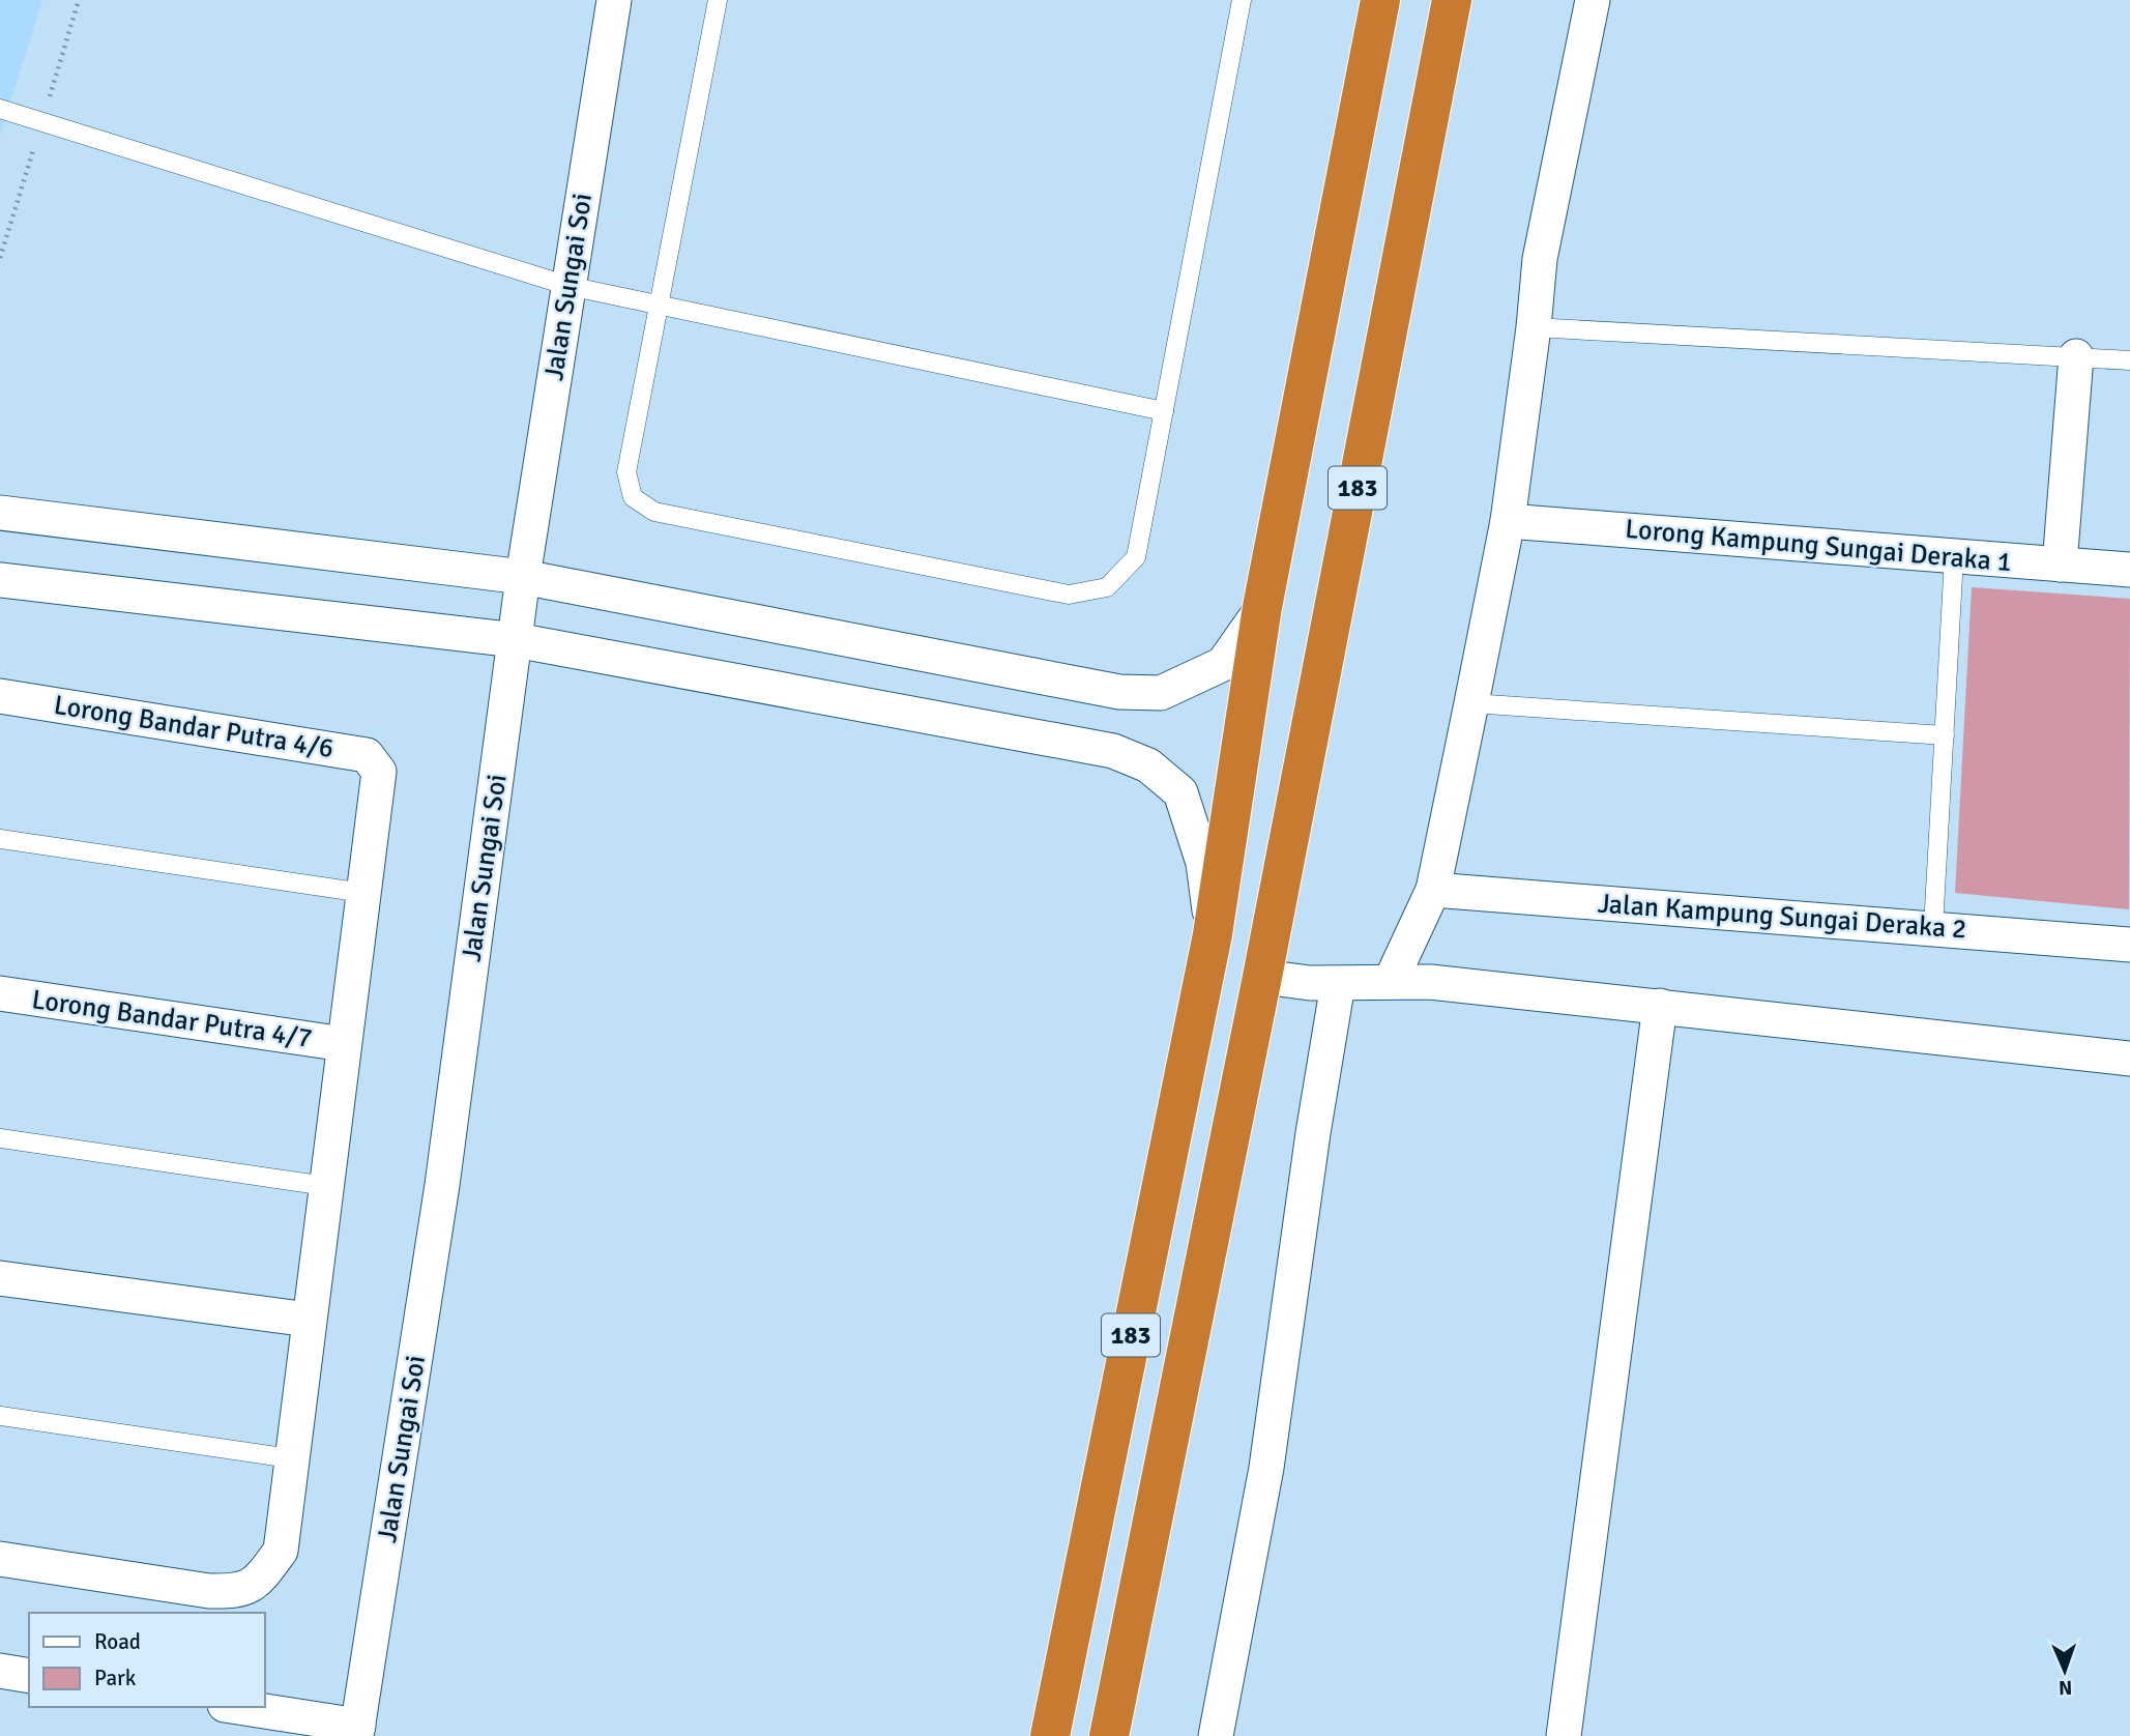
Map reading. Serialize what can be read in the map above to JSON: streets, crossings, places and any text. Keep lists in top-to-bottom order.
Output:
{
  "streets": {
    "highway": ["183"],
    "street": [
      "Jalan Sungai Soi",
      "Lorong Kampung Sungai Deraka 1",
      "Lorong Bandar Putra 4/6",
      "Jalan Kampung Sungai Deraka 2",
      "Lorong Bandar Putra 4/7"
    ]
  },
  "legend": ["Road", "Park"],
  "north": "bottom"
}
